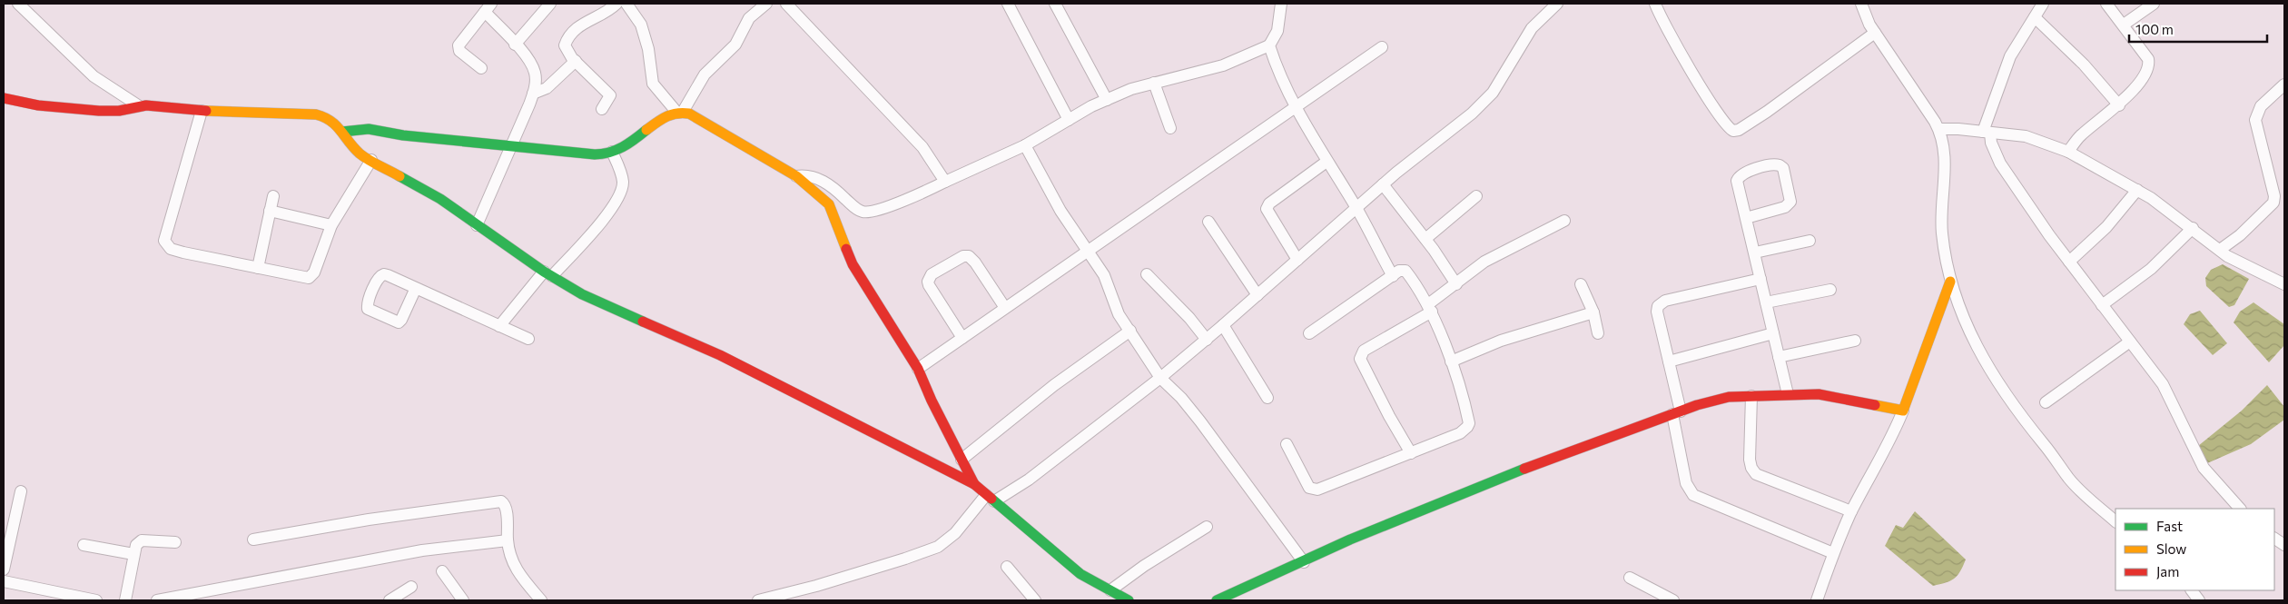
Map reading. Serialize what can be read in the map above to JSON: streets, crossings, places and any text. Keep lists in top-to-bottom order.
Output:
{
  "legend": ["Fast", "Slow", "Jam"],
  "scale_bar": "100 m"
}
